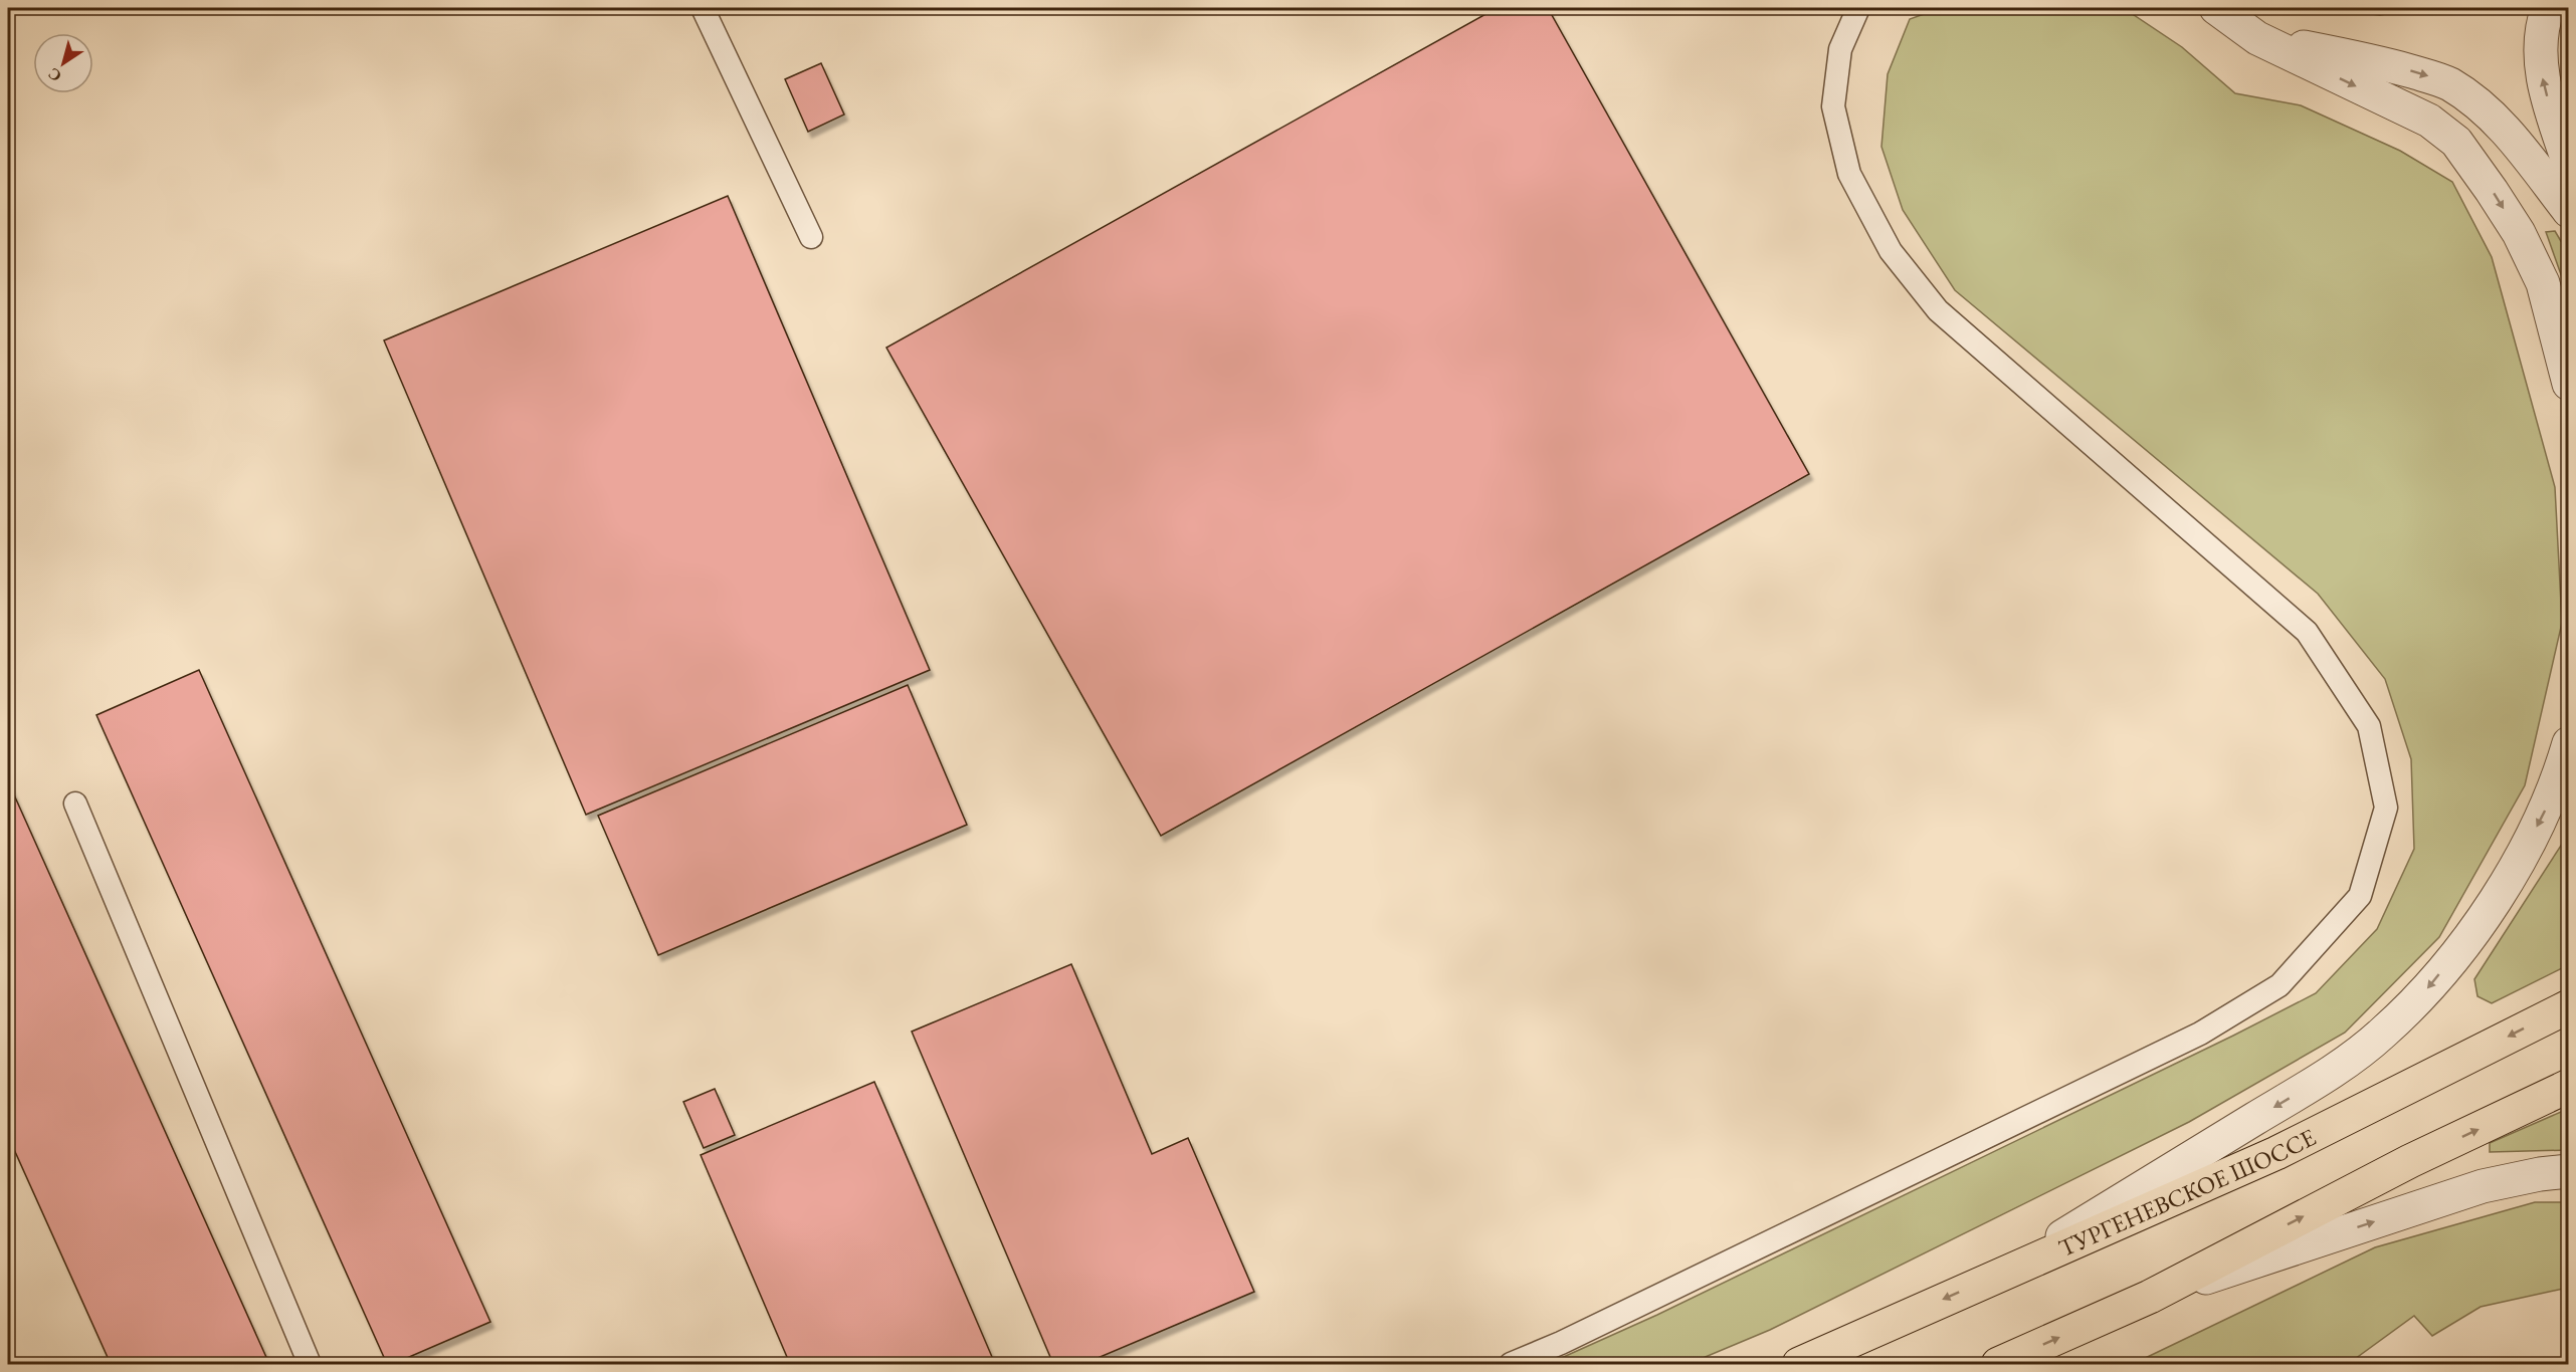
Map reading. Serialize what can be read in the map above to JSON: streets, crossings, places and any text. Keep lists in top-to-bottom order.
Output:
{
  "streets": {
    "highway": ["ТУРГЕНЕВСКОЕ ШОССЕ"]
  },
  "north": "bottom left"
}
